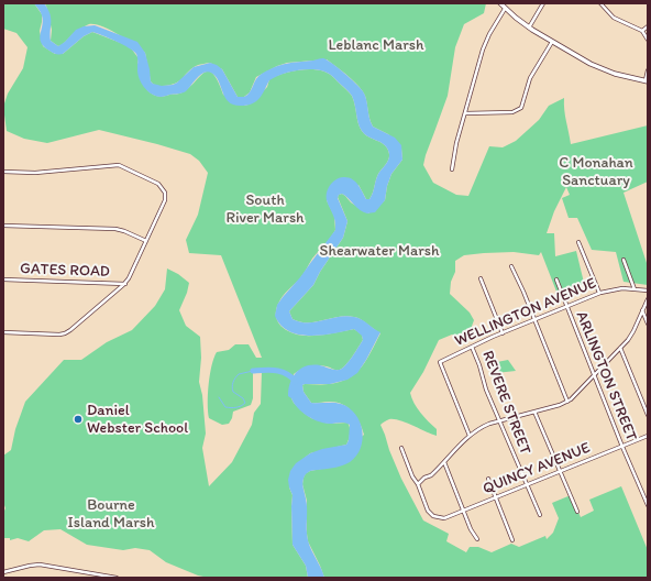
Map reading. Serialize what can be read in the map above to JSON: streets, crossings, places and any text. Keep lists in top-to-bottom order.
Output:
{
  "streets": {
    "street": [
      "GATES ROAD",
      "WELLINGTON AVENUE",
      "ARLINGTON STREET",
      "REVERE STREET",
      "QUINCY AVENUE"
    ]
  },
  "crossings": [
    ["WELLINGTON AVENUE", "ARLINGTON STREET"],
    ["WELLINGTON AVENUE", "REVERE STREET"],
    ["ARLINGTON STREET", "QUINCY AVENUE"],
    ["REVERE STREET", "QUINCY AVENUE"]
  ],
  "parks": [
    "Leblanc Marsh",
    "C Monahan Sanctuary",
    "South River Marsh",
    "Shearwater Marsh",
    "Bourne Island Marsh"
  ],
  "places": ["Daniel Webster School"]
}
